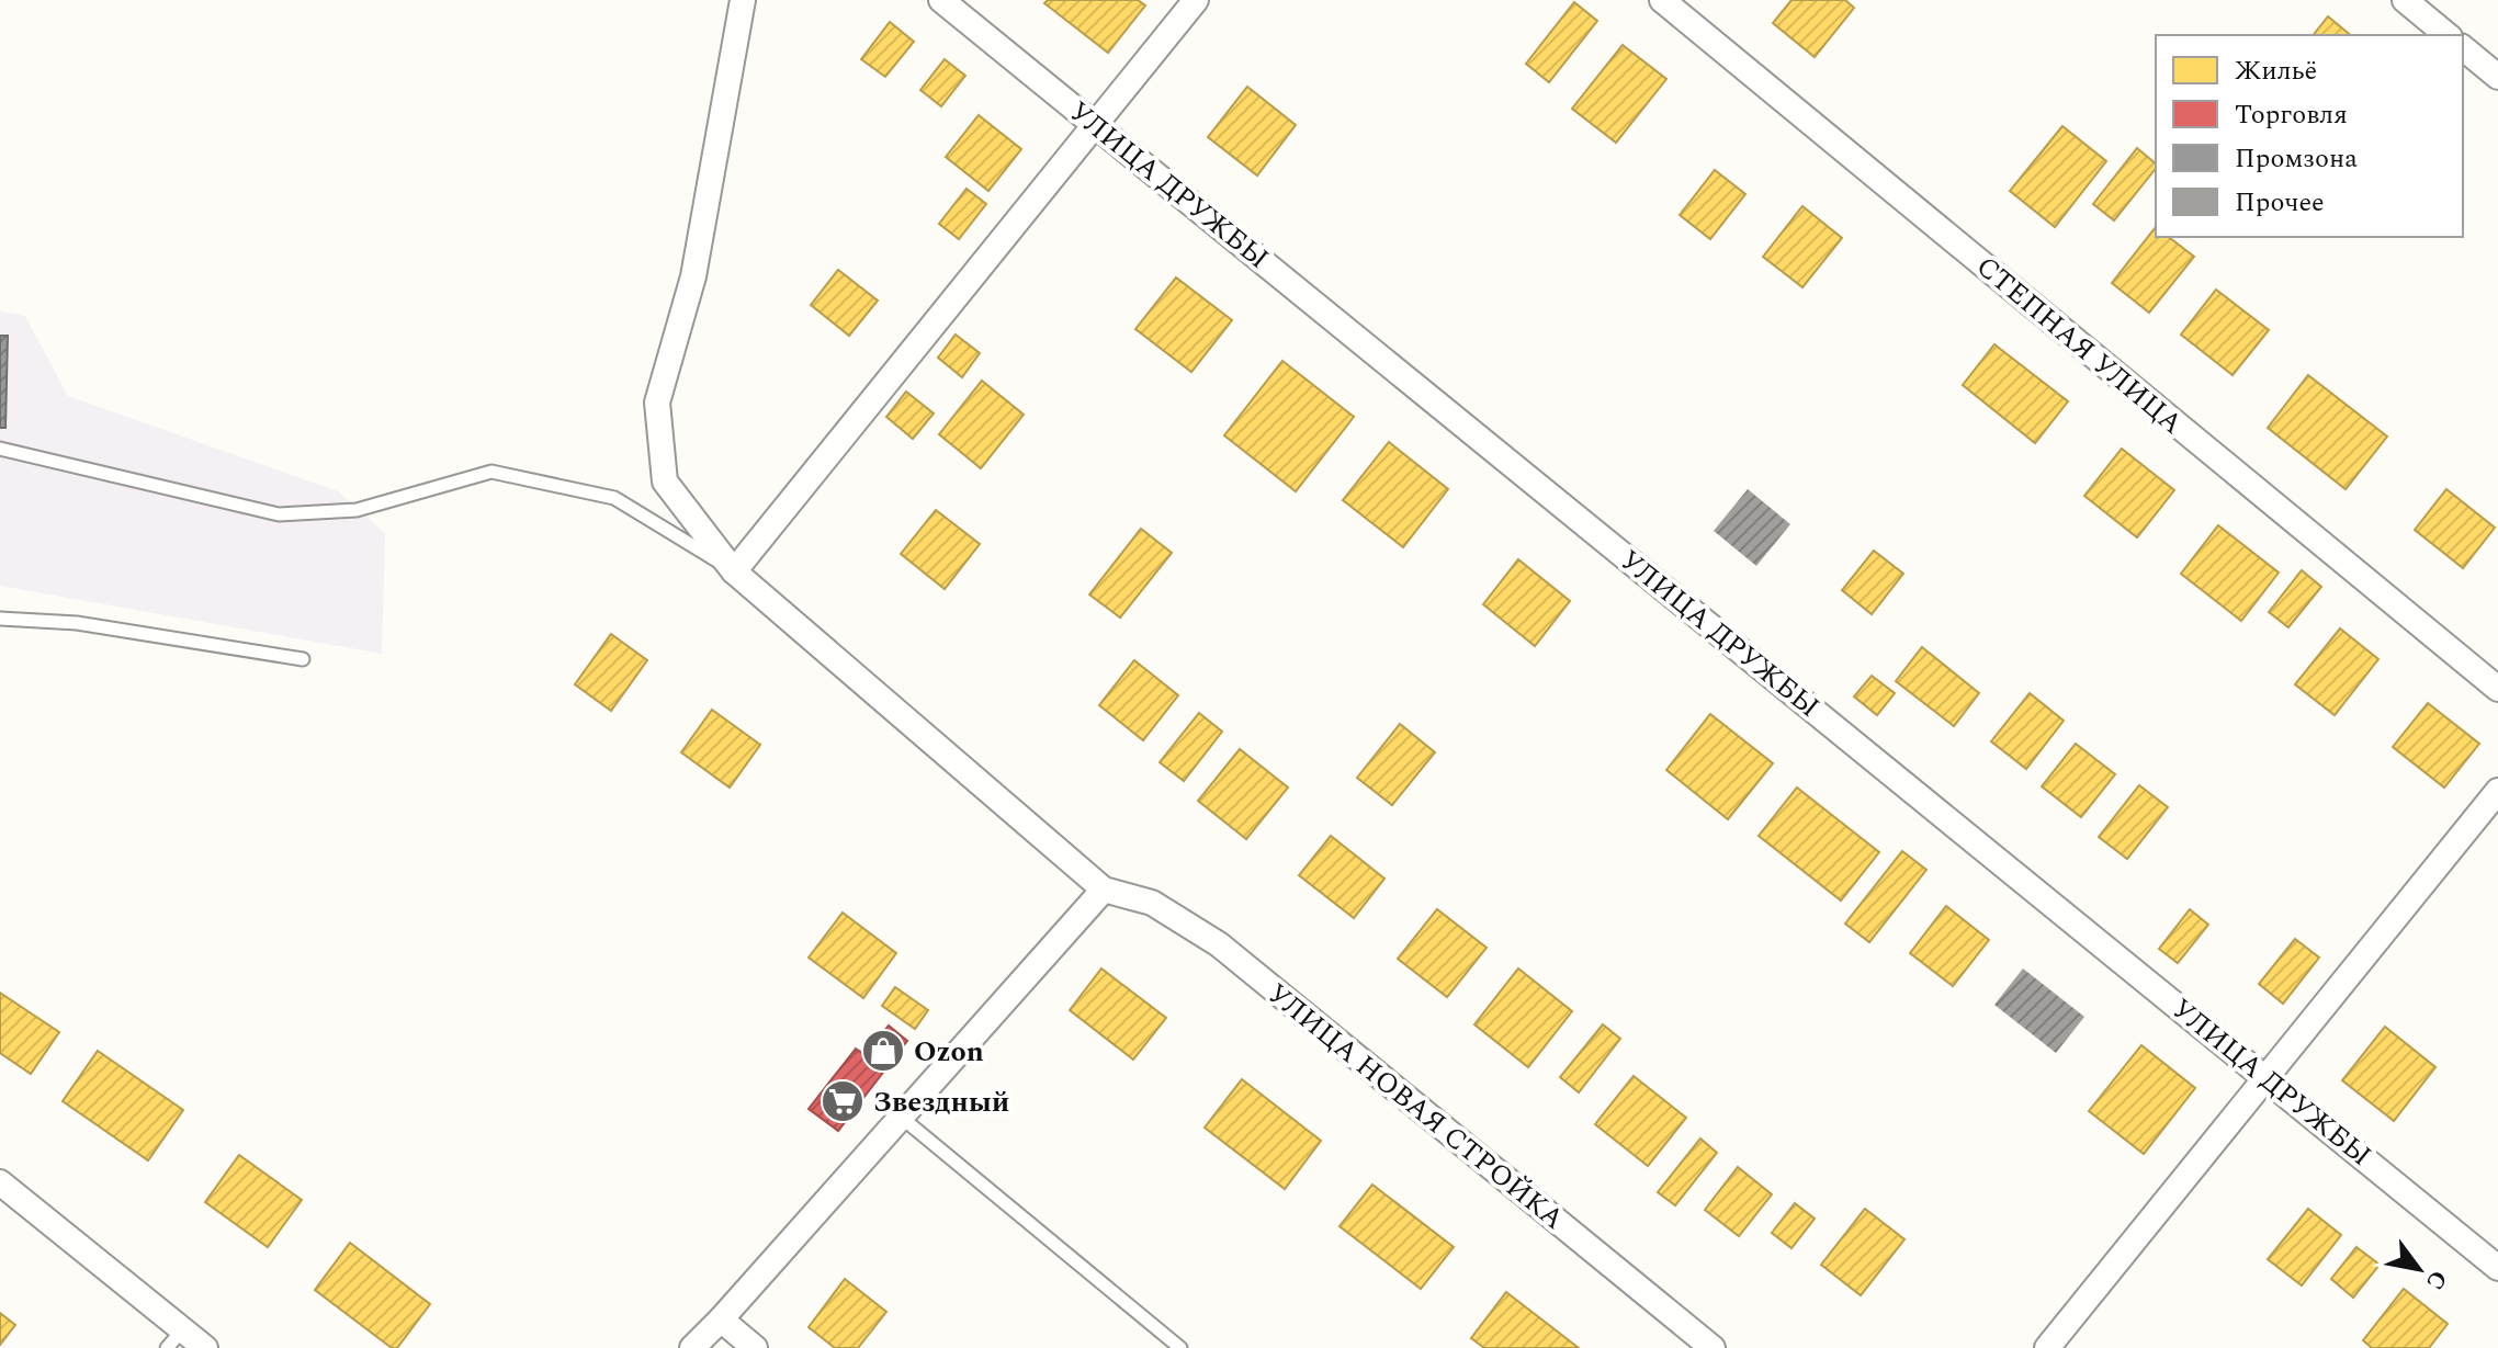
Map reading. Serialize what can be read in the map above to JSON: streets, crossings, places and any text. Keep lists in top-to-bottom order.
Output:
{
  "streets": {
    "street": ["УЛИЦА ДРУЖБЫ", "СТЕПНАЯ УЛИЦА", "УЛИЦА НОВАЯ СТРОЙКА"]
  },
  "places": {
    "shop": ["Ozon"],
    "supermarket": ["Звездный"]
  },
  "legend": [
    "Жильё",
    "Торговля",
    "Промзона",
    "Прочее"
  ],
  "north": "bottom right"
}
